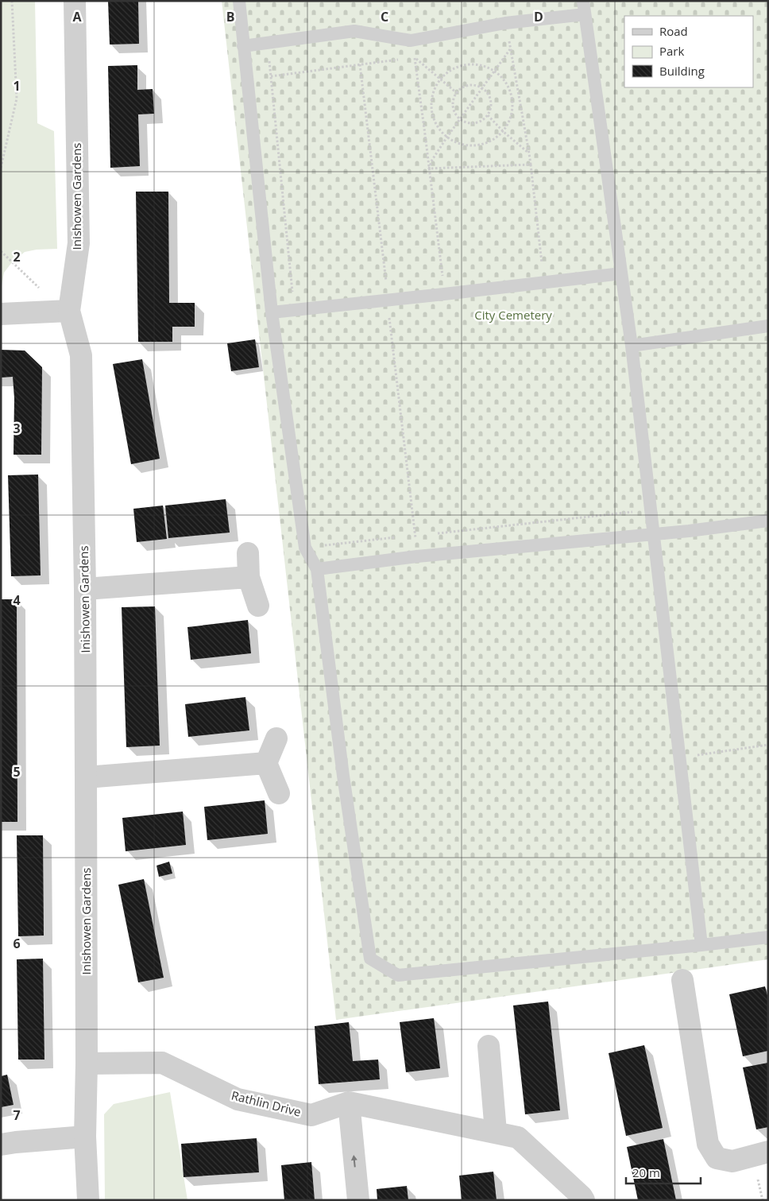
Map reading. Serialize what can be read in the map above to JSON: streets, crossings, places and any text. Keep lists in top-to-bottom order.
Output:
{
  "streets": {
    "street": ["Inishowen Gardens", "Rathlin Drive"]
  },
  "crossings": [
    ["Inishowen Gardens", "Rathlin Drive"]
  ],
  "parks": ["City Cemetery"],
  "legend": ["Road", "Park", "Building"],
  "scale_bar": "20 m",
  "grid": {
    "columns": [
      "A",
      "B",
      "C",
      "D"
    ],
    "rows": [
      "1",
      "2",
      "3",
      "4",
      "5",
      "6",
      "7"
    ]
  }
}
